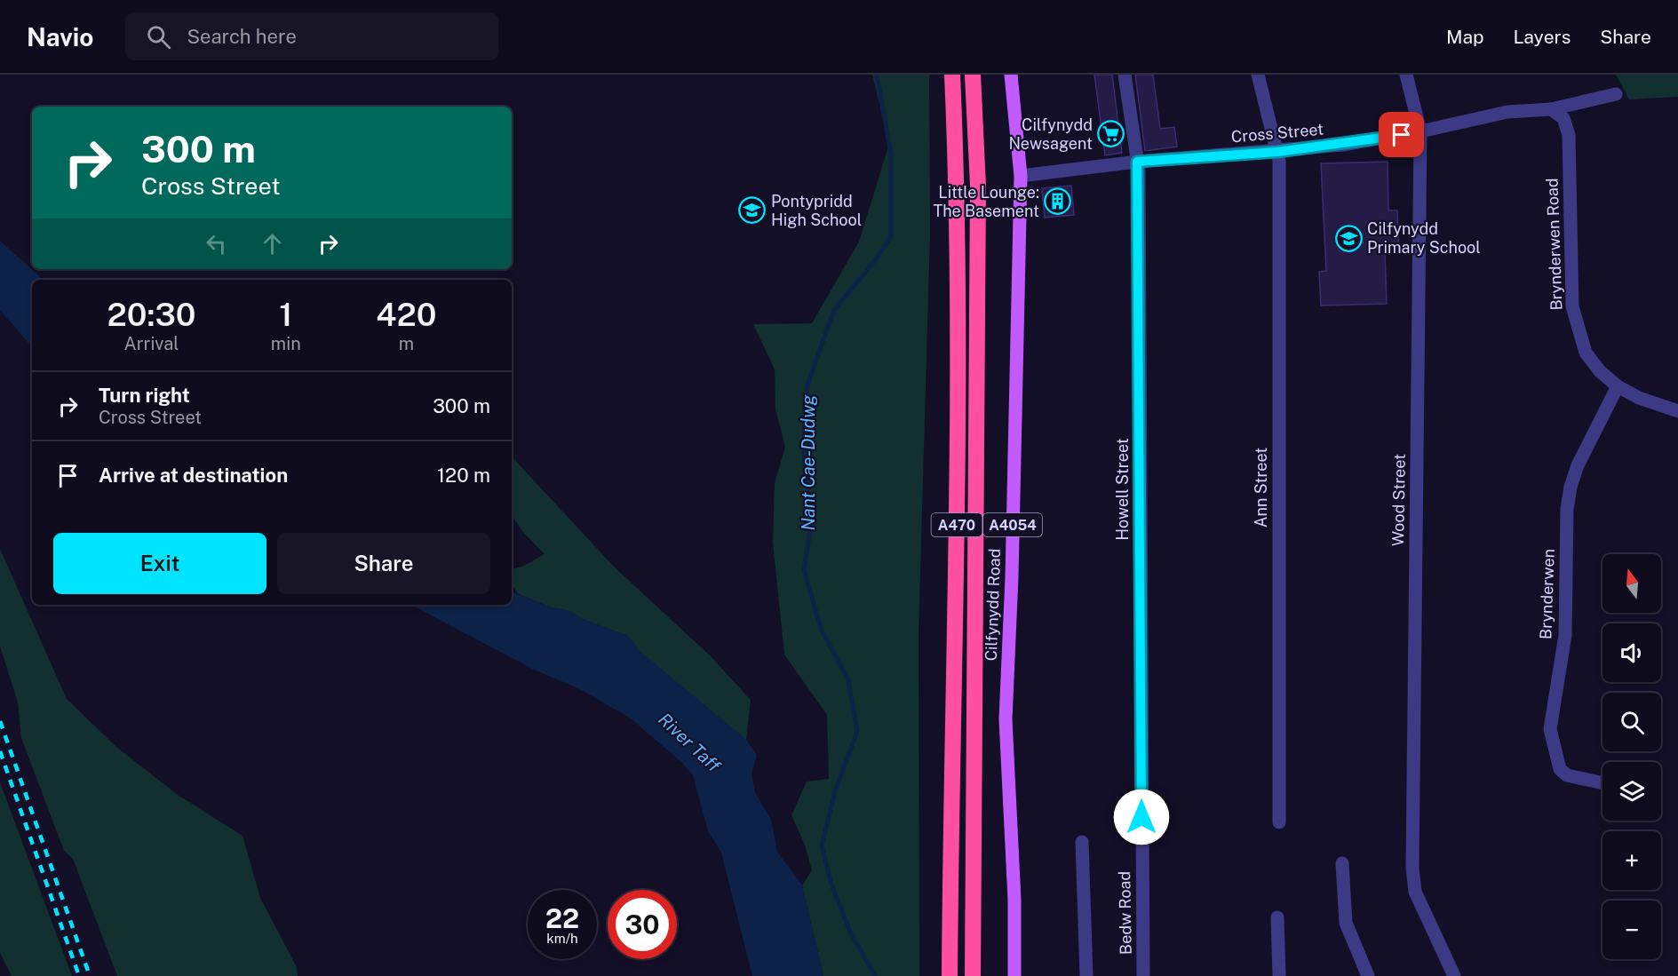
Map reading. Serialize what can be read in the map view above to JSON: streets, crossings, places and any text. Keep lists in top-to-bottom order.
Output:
{
  "streets": {
    "highway": ["A470"],
    "main road": ["A4054", "Cilfynydd Road"],
    "street": [
      "Cross Street",
      "Brynderwen Road",
      "Ann Street",
      "Howell Street",
      "Wood Street",
      "Brynderwen",
      "Bedw Road"
    ]
  },
  "crossings": [
    ["Cross Street", "Brynderwen Road"],
    ["Cross Street", "Ann Street"],
    ["Cross Street", "Howell Street"],
    ["Cross Street", "Wood Street"],
    ["Cross Street", "Cilfynydd Road"],
    ["Brynderwen Road", "Brynderwen"],
    ["Howell Street", "Bedw Road"]
  ],
  "water": ["Nant Cae-Dudwg", "River Taff"],
  "places": {
    "supermarket": ["Cilfynydd Newsagent"],
    "building": ["Little Lounge: The Basement"],
    "school or university": ["Pontypridd High School", "Cilfynydd Primary School"]
  },
  "north": "top",
  "page": {
    "header": "Navio",
    "search": "Search here",
    "nav": ["Map", "Layers", "Share"],
    "turn": ["300 m", "Cross Street"],
    "eta": [
      "20:30",
      "Arrival",
      "1",
      "min",
      "420",
      "m"
    ],
    "list": [
      {
        "name": "Turn right",
        "note": "Cross Street",
        "value": "300 m"
      },
      {
        "name": "Arrive at destination",
        "value": "120 m"
      }
    ],
    "buttons": ["Exit", "Share"],
    "map_buttons": ["+", "−"],
    "speed": "22 km/h",
    "limit": "30"
  }
}
